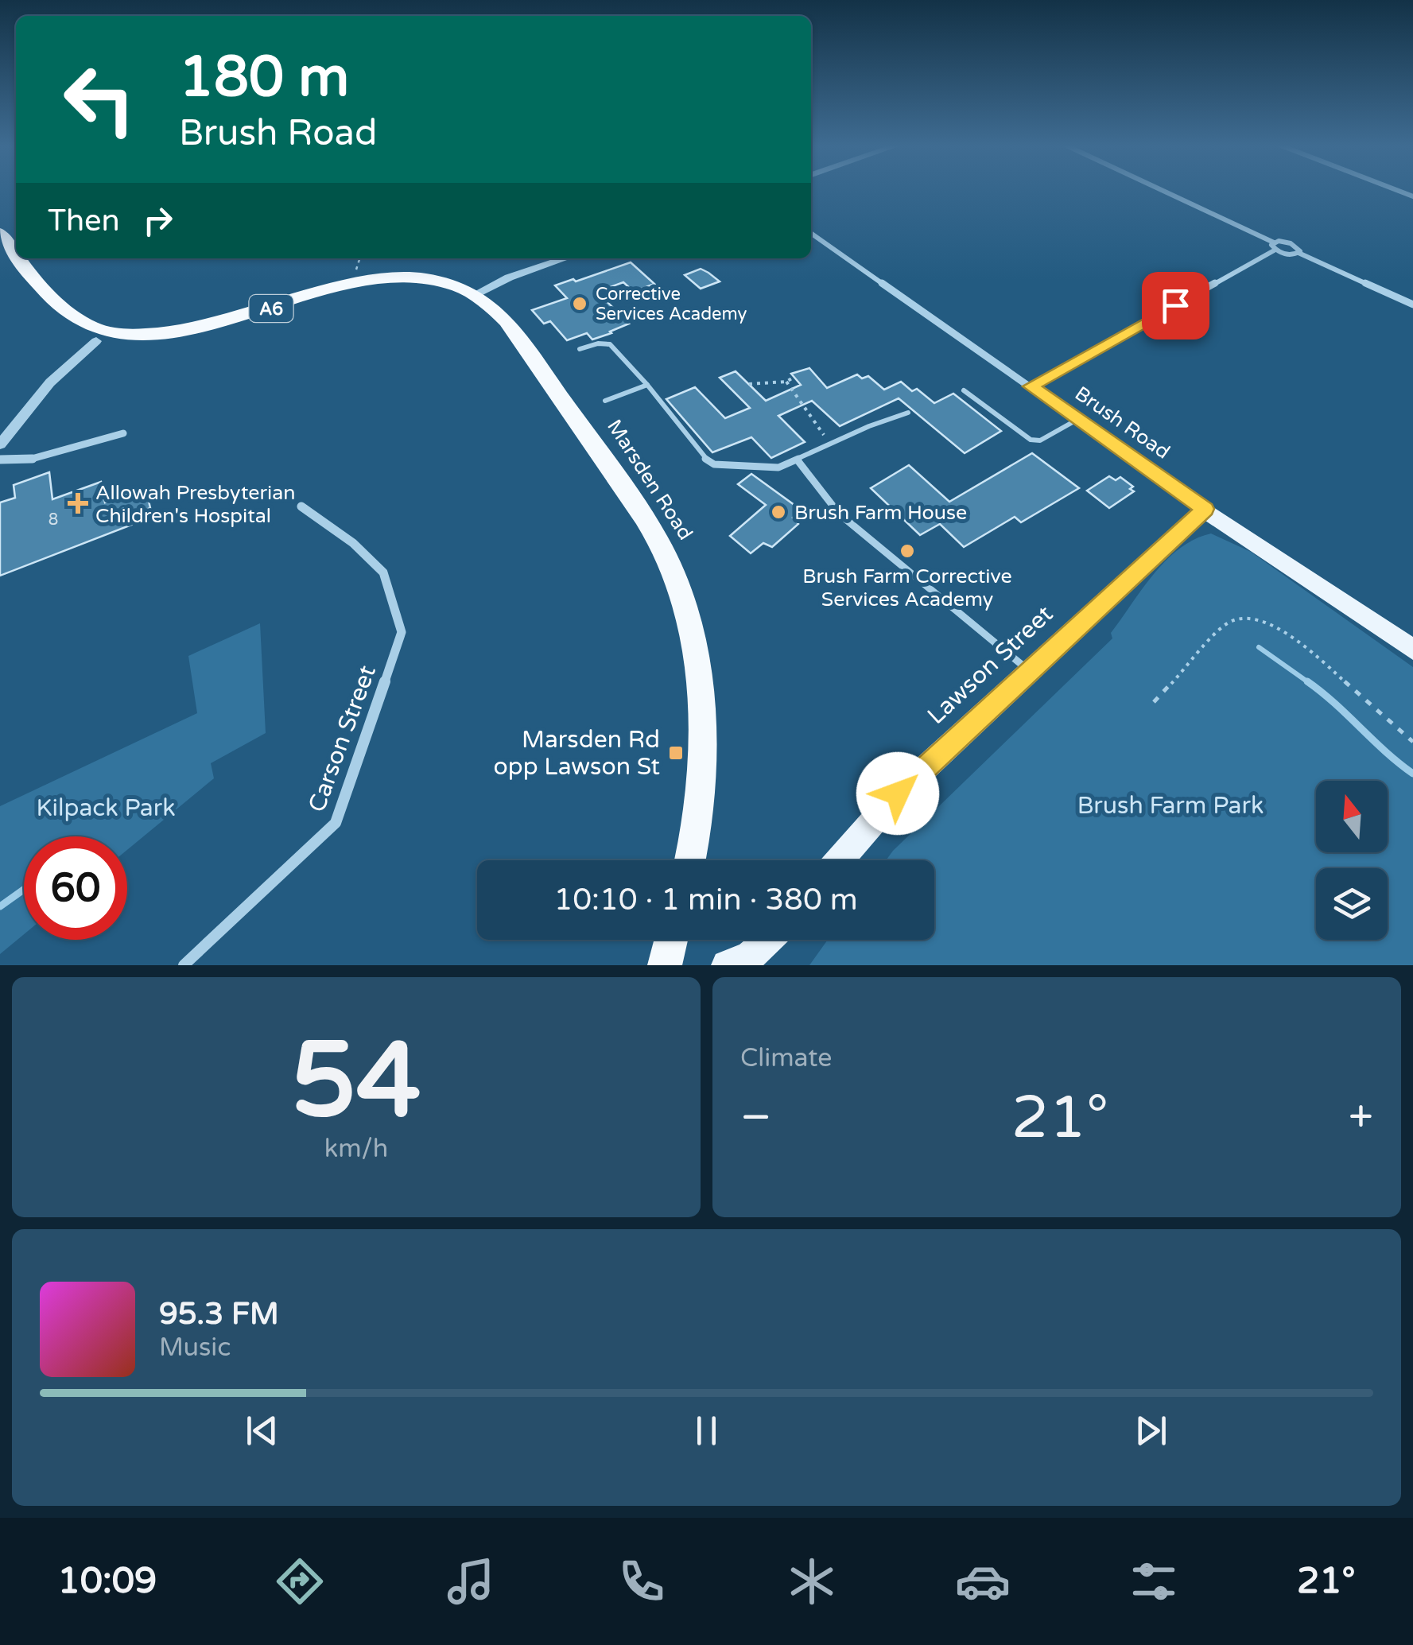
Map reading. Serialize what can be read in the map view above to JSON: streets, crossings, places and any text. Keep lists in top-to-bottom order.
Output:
{
  "streets": {
    "highway": ["A6", "Marsden Road"],
    "main road": ["Brush Road", "Lawson Street"],
    "street": ["Carson Street"]
  },
  "crossings": [
    ["Brush Road", "Lawson Street"]
  ],
  "parks": ["Brush Farm Park", "Kilpack Park"],
  "places": {
    "other": ["Corrective Services Academy", "Brush Farm House", "Brush Farm Corrective Services Academy"],
    "health": ["Allowah Presbyterian Children's Hospital"],
    "transit": ["Marsden Rd opp Lawson St"]
  },
  "house_numbers": ["8"],
  "north": "top",
  "page": {
    "turn": ["180 m", "Brush Road"],
    "then": "Then",
    "limit": "60",
    "trip": "10:10 · 1 min · 380 m",
    "tile": [
      ["54", "km/h"],
      "Climate"
    ],
    "heat": ["−", "21°", "+"],
    "song": ["95.3 FM", "Music"],
    "tabs": ["10:09", "21°"]
  }
}
